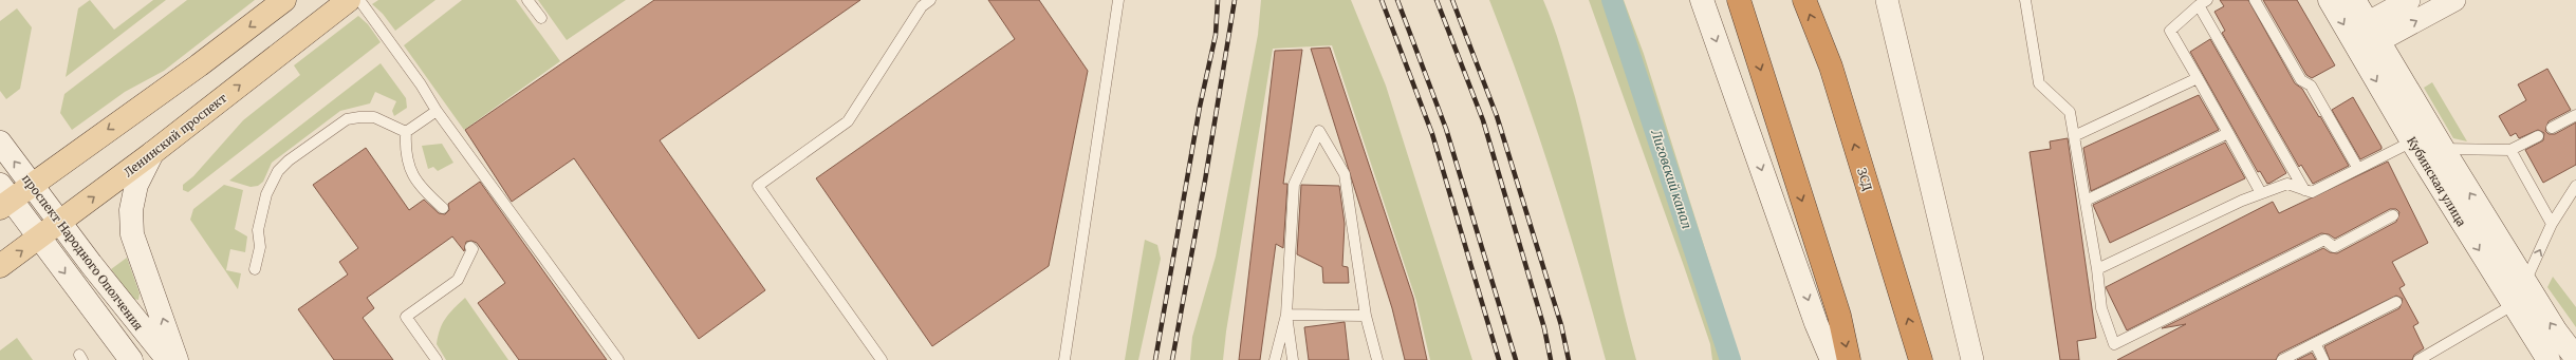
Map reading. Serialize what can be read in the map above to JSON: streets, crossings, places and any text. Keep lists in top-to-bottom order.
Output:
{
  "streets": {
    "highway": ["ЗСД"],
    "main road": ["Ленинский проспект", "Кубинская улица", "проспект Народного Ополчения"]
  },
  "crossings": [
    ["Ленинский проспект", "проспект Народного Ополчения"]
  ],
  "water": ["Лиговский канал"]
}
